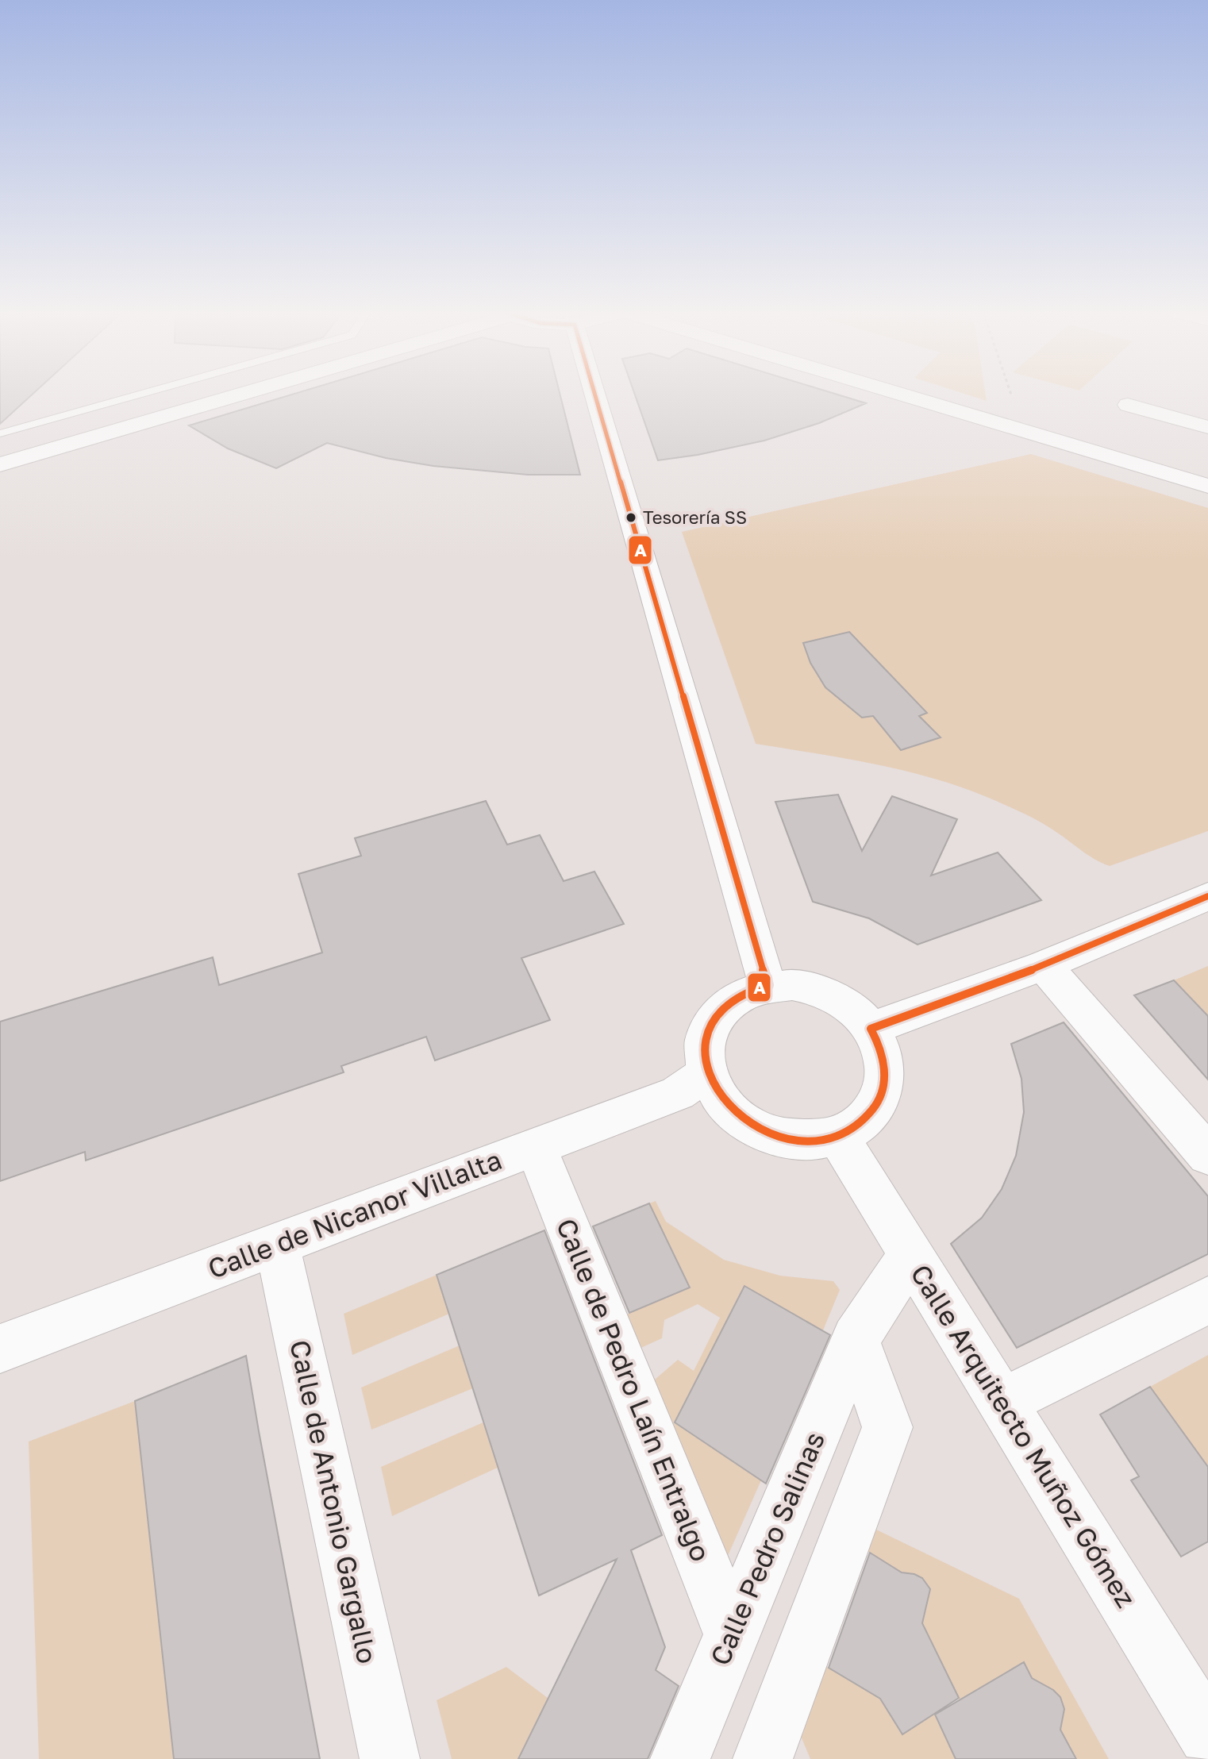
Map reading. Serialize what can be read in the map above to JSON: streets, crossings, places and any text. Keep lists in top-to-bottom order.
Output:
{
  "streets": {
    "street": [
      "Calle de Nicanor Villalta",
      "Calle de Pedro Laín Entralgo",
      "Calle Arquitecto Muñoz Gómez",
      "Calle de Antonio Gargallo",
      "Calle Pedro Salinas"
    ]
  },
  "crossings": [
    ["Calle de Nicanor Villalta", "Calle de Pedro Laín Entralgo"],
    ["Calle de Nicanor Villalta", "Calle Arquitecto Muñoz Gómez"],
    ["Calle de Nicanor Villalta", "Calle de Antonio Gargallo"],
    ["Calle de Pedro Laín Entralgo", "Calle Pedro Salinas"],
    ["Calle Arquitecto Muñoz Gómez", "Calle Pedro Salinas"]
  ],
  "places": ["Tesorería SS"],
  "lines": ["transit line A"]
}
